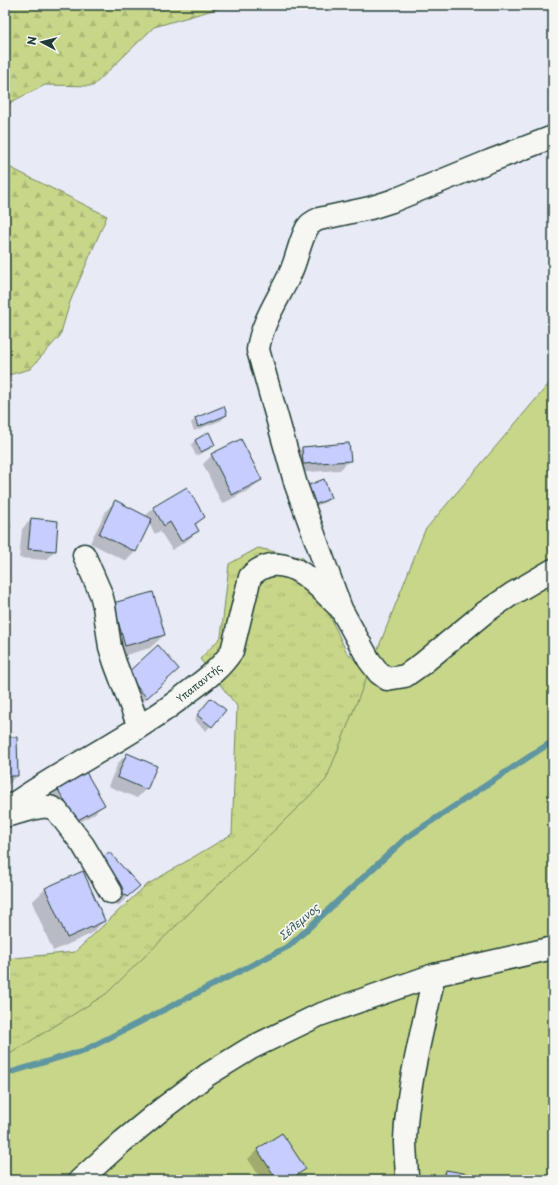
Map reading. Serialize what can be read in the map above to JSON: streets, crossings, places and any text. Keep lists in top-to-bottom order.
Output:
{
  "streets": {
    "street": ["Υπαπαντής"]
  },
  "water": ["Σέλεμνος"],
  "north": "left"
}
